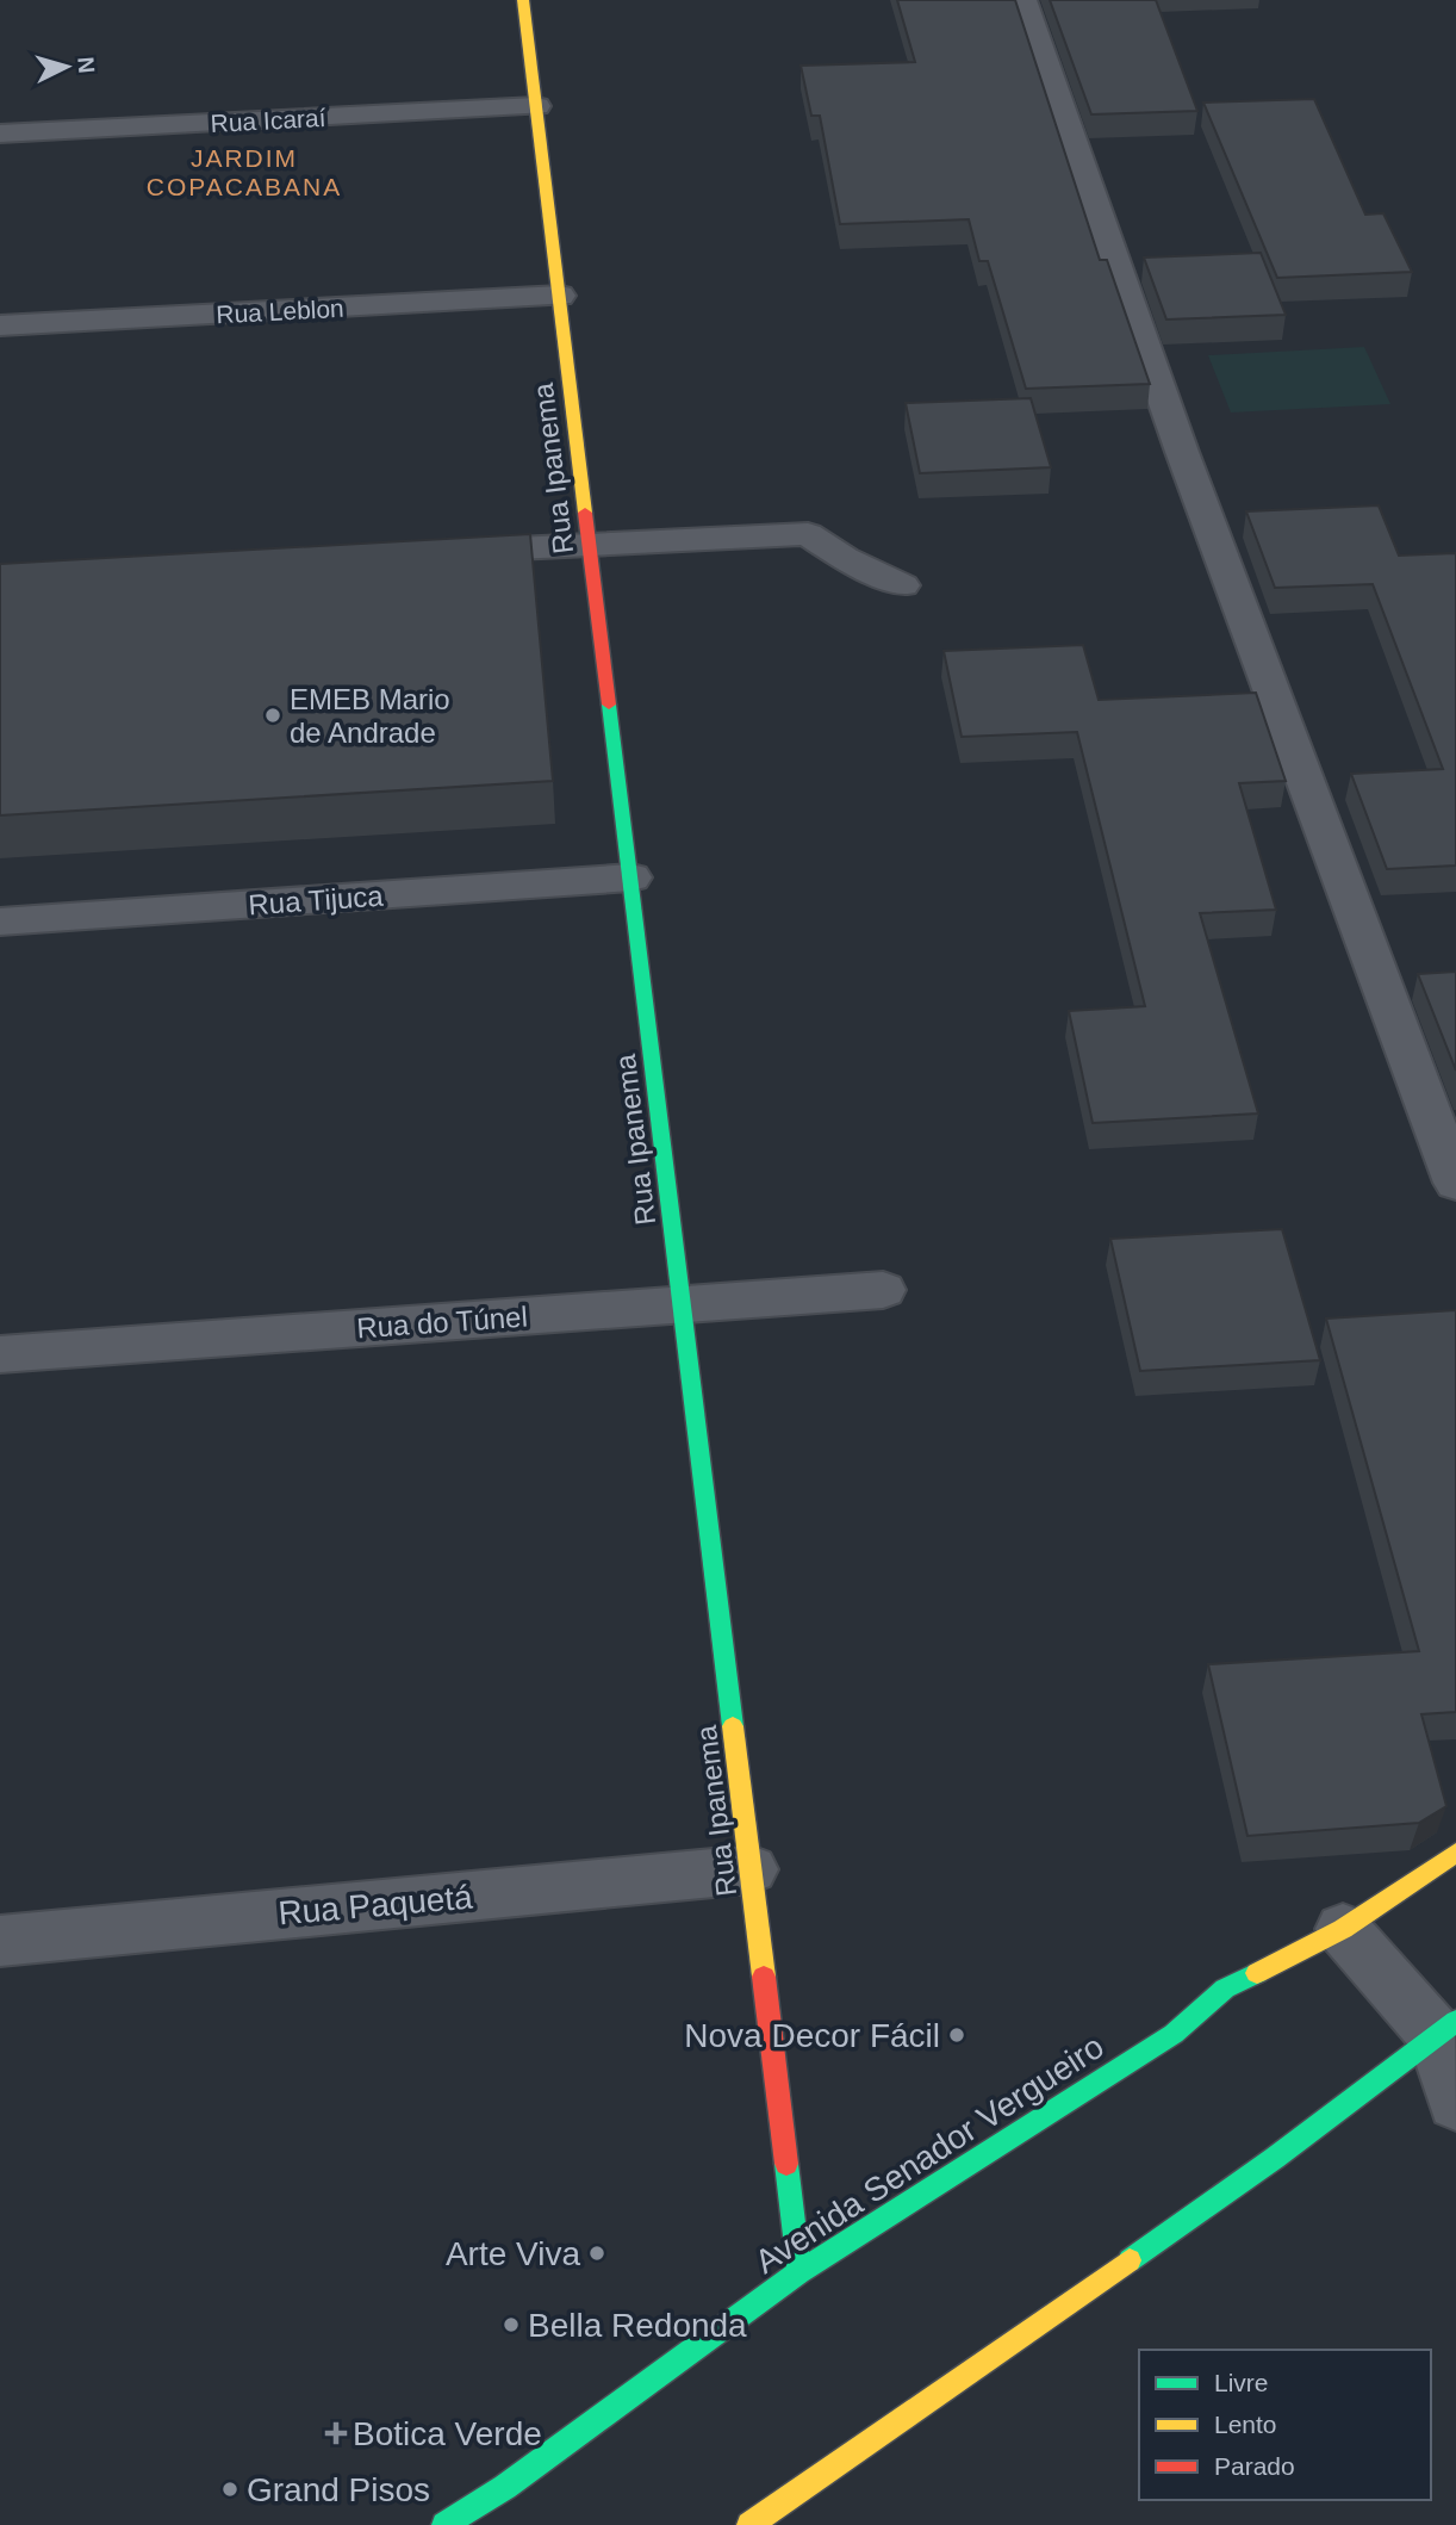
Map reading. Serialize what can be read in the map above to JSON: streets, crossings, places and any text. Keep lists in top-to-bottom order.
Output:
{
  "streets": {
    "street": [
      "Rua Icaraí",
      "Rua Leblon",
      "Rua Ipanema",
      "Rua Tijuca",
      "Rua do Túnel",
      "Rua Paquetá",
      "Avenida Senador Vergueiro"
    ]
  },
  "crossings": [
    ["Rua Icaraí", "Rua Ipanema"],
    ["Rua Leblon", "Rua Ipanema"],
    ["Rua Ipanema", "Rua Tijuca"],
    ["Rua Ipanema", "Rua do Túnel"],
    ["Rua Ipanema", "Rua Paquetá"],
    ["Rua Ipanema", "Avenida Senador Vergueiro"]
  ],
  "districts": ["JARDIM COPACABANA"],
  "places": {
    "other": [
      "EMEB Mario de Andrade",
      "Nova Decor Fácil",
      "Arte Viva",
      "Bella Redonda",
      "Grand Pisos"
    ],
    "health": ["Botica Verde"]
  },
  "legend": ["Livre", "Lento", "Parado"],
  "north": "right"
}
